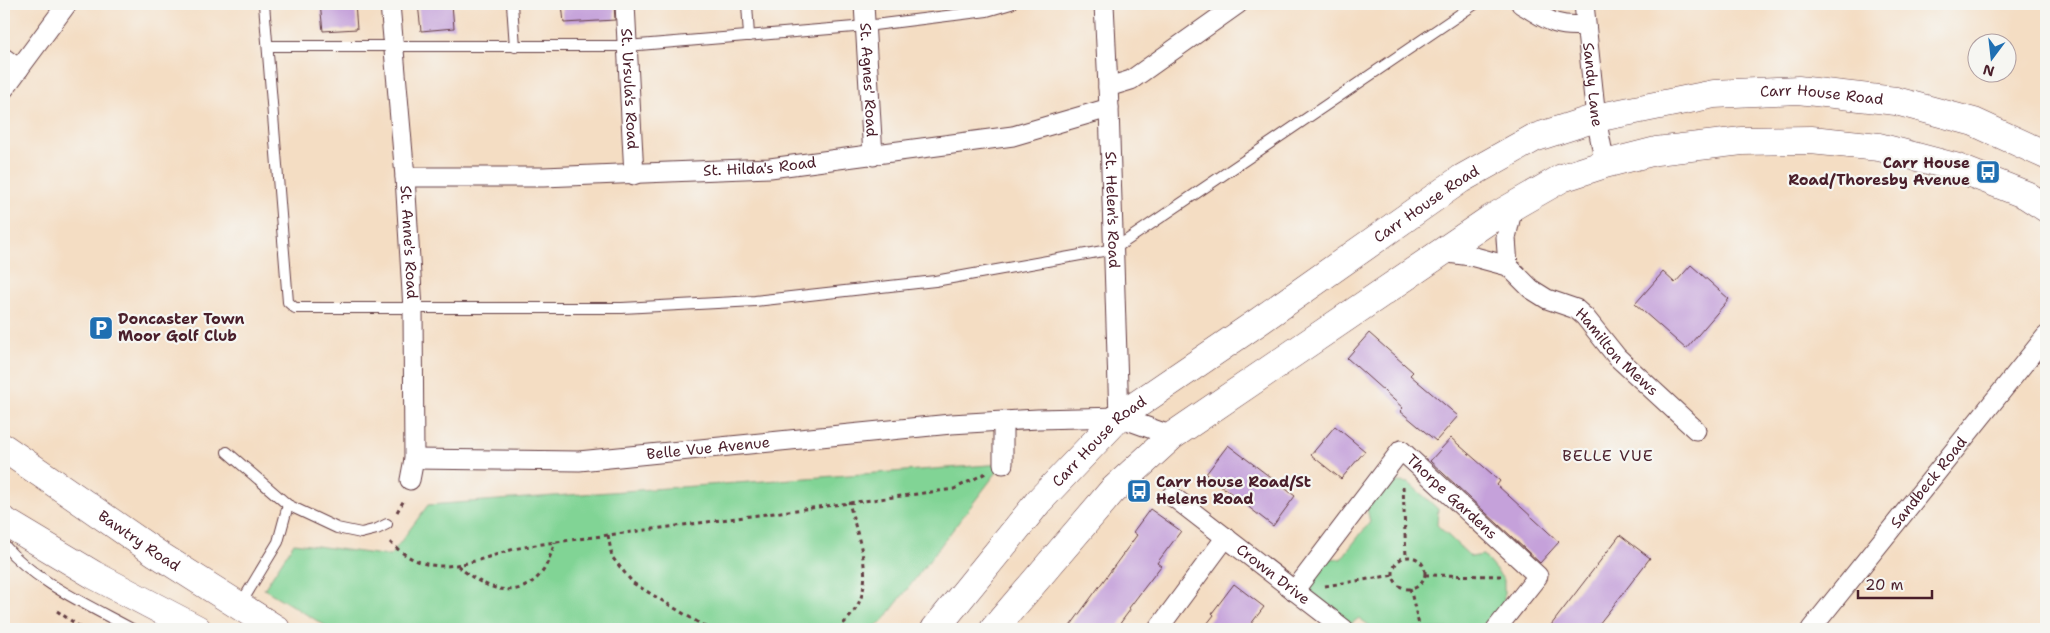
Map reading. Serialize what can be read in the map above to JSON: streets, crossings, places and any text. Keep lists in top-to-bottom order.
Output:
{
  "streets": {
    "highway": ["Carr House Road", "Bawtry Road"],
    "street": [
      "St. Agnes' Road",
      "Sandy Lane",
      "St. Ursula's Road",
      "St. Hilda's Road",
      "St. Helen's Road",
      "St. Anne's Road",
      "Hamilton Mews",
      "Belle Vue Avenue",
      "Sandbeck Road",
      "Thorpe Gardens",
      "Crown Drive"
    ]
  },
  "crossings": [
    ["St. Agnes' Road", "St. Hilda's Road"],
    ["Sandy Lane", "Carr House Road"],
    ["St. Ursula's Road", "St. Hilda's Road"],
    ["Carr House Road", "St. Helen's Road"],
    ["Carr House Road", "Belle Vue Avenue"],
    ["St. Hilda's Road", "St. Helen's Road"],
    ["St. Hilda's Road", "St. Anne's Road"],
    ["St. Helen's Road", "Belle Vue Avenue"],
    ["St. Anne's Road", "Belle Vue Avenue"],
    ["Thorpe Gardens", "Crown Drive"]
  ],
  "districts": ["BELLE VUE"],
  "places": {
    "bus stop": ["Carr House Road/Thoresby Avenue", "Carr House Road/St Helens Road"],
    "parking": ["Doncaster Town Moor Golf Club"]
  },
  "scale_bar": "20 m",
  "north": "bottom"
}
